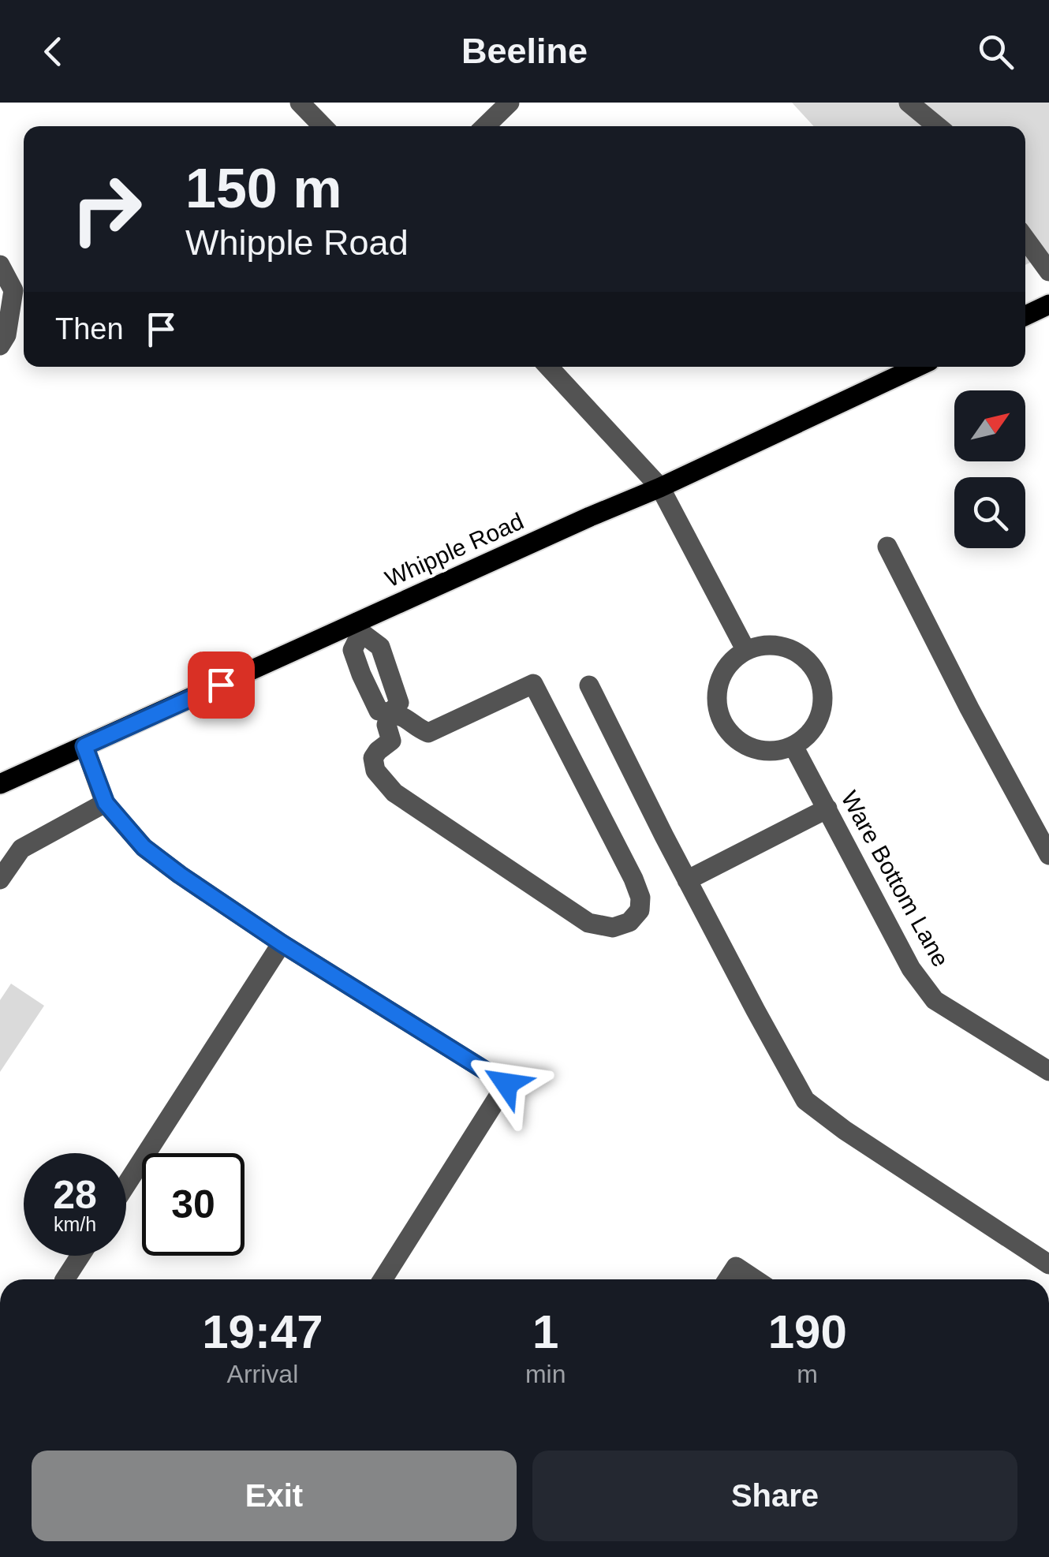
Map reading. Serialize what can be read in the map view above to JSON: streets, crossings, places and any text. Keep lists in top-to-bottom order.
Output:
{
  "streets": {
    "main road": ["Whipple Road"],
    "street": ["Ware Bottom Lane"]
  },
  "north": "top right",
  "page": {
    "header": "Beeline",
    "turn": ["150 m", "Whipple Road"],
    "then": "Then",
    "speed": "28 km/h",
    "limit": "30",
    "eta": [
      "19:47",
      "Arrival",
      "1",
      "min",
      "190",
      "m"
    ],
    "buttons": ["Exit", "Share"]
  }
}
